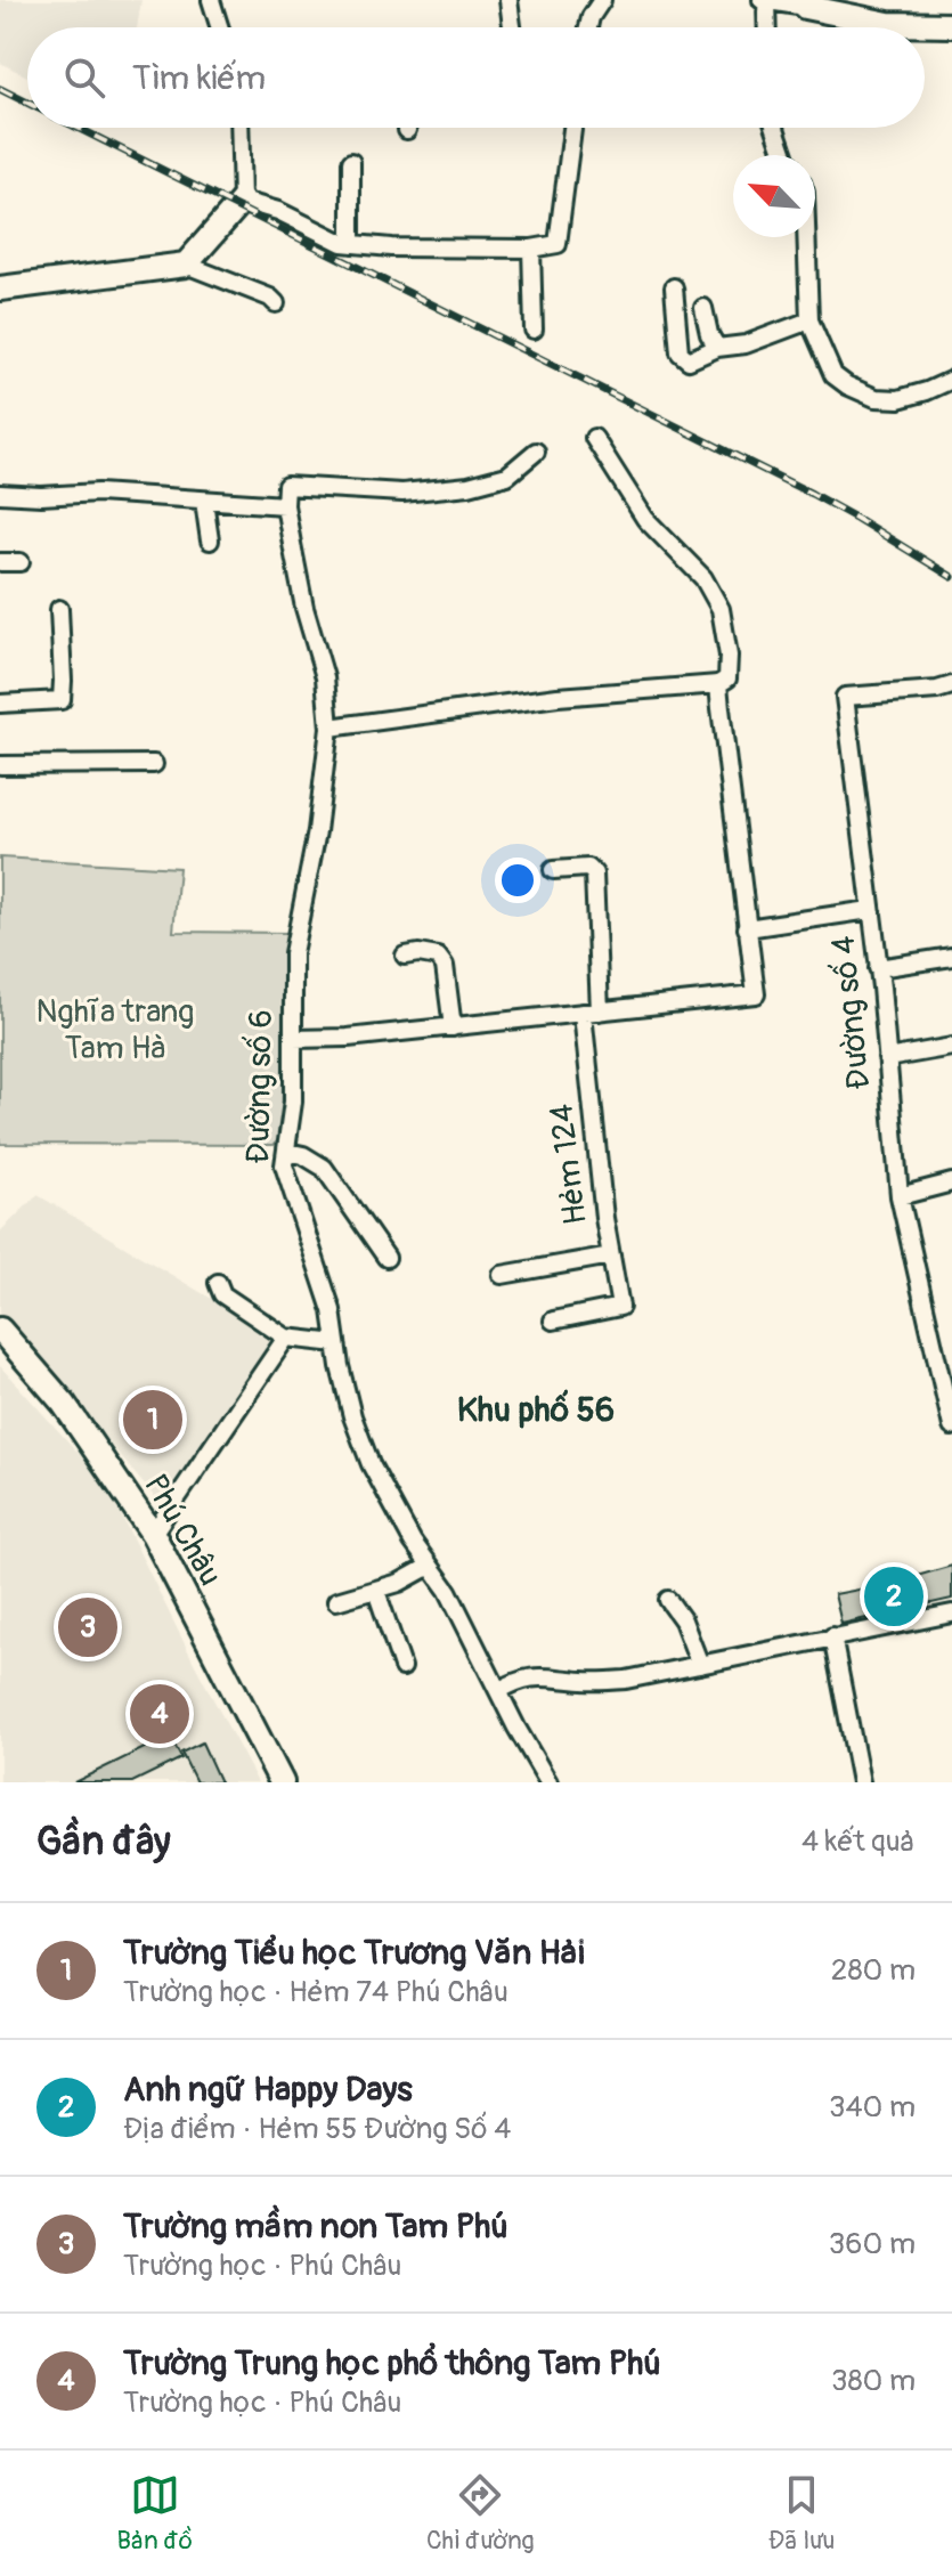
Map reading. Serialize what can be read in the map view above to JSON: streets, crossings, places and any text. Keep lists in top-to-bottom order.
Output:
{
  "streets": {
    "street": [
      "Đường số 4",
      "Đường số 6",
      "Hẻm 124",
      "Phú Châu"
    ]
  },
  "districts": ["Khu phố 56"],
  "parks": ["Nghĩa trang Tam Hà"],
  "north": "top left",
  "page": {
    "search": "Tìm kiếm",
    "pins": [
      "1",
      "2",
      "3",
      "4"
    ],
    "heading": ["Gần đây", "4 kết quả"],
    "list": [
      {
        "mark": "1",
        "name": "Trường Tiểu học Trương Văn Hải",
        "note": "Trường học · Hẻm 74 Phú Châu",
        "value": "280 m"
      },
      {
        "mark": "2",
        "name": "Anh ngữ Happy Days",
        "note": "Địa điểm · Hẻm 55 Đường Số 4",
        "value": "340 m"
      },
      {
        "mark": "3",
        "name": "Trường mầm non Tam Phú",
        "note": "Trường học · Phú Châu",
        "value": "360 m"
      },
      {
        "mark": "4",
        "name": "Trường Trung học phổ thông Tam Phú",
        "note": "Trường học · Phú Châu",
        "value": "380 m"
      }
    ],
    "nav": ["Bản đồ", "Chỉ đường", "Đã lưu"]
  }
}
